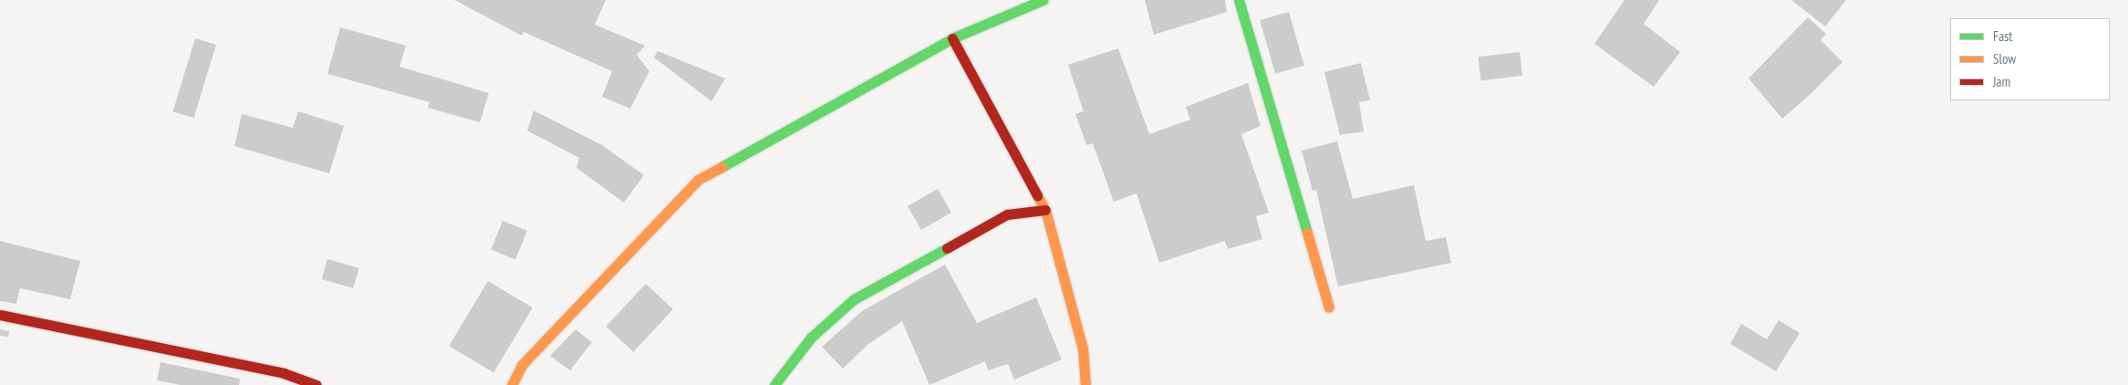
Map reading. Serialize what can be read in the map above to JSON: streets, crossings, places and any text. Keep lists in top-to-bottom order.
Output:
{
  "legend": ["Fast", "Slow", "Jam"]
}
